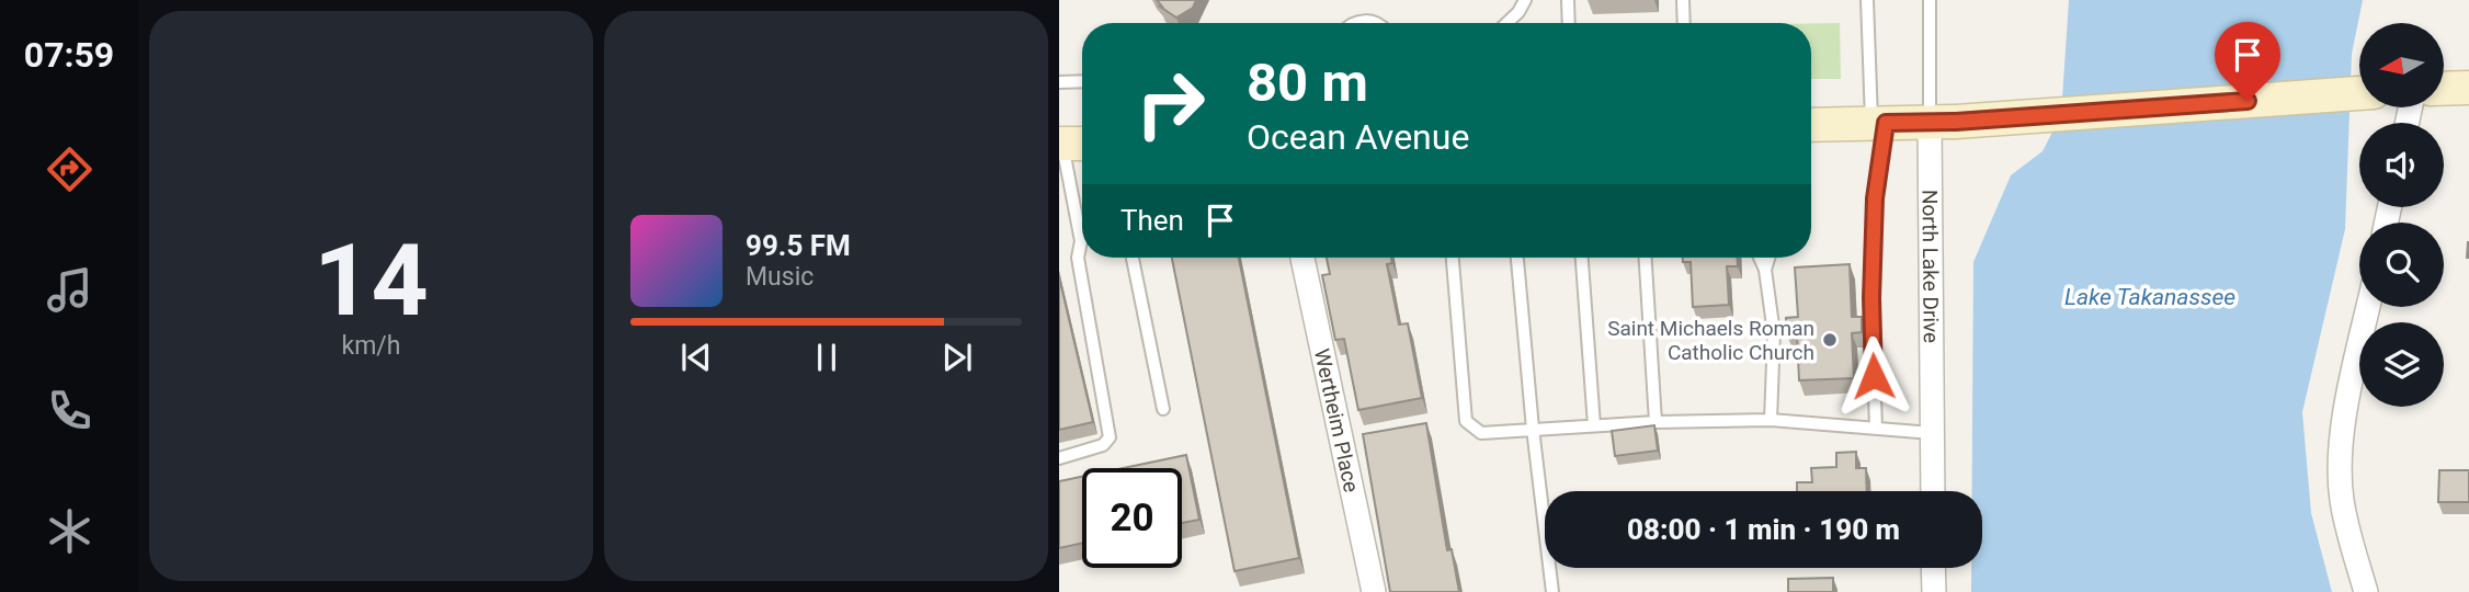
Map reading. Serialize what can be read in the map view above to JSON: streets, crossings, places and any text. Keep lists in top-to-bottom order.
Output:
{
  "streets": {
    "street": ["North Lake Drive", "Wertheim Place"]
  },
  "water": ["Lake Takanassee"],
  "places": ["Saint Michaels Roman Catholic Church"],
  "north": "left",
  "page": {
    "tabs": "07:59",
    "tile": ["14", "km/h"],
    "turn": ["80 m", "Ocean Avenue"],
    "then": "Then",
    "song": ["99.5 FM", "Music"],
    "limit": "20",
    "trip": "08:00 · 1 min · 190 m"
  }
}
